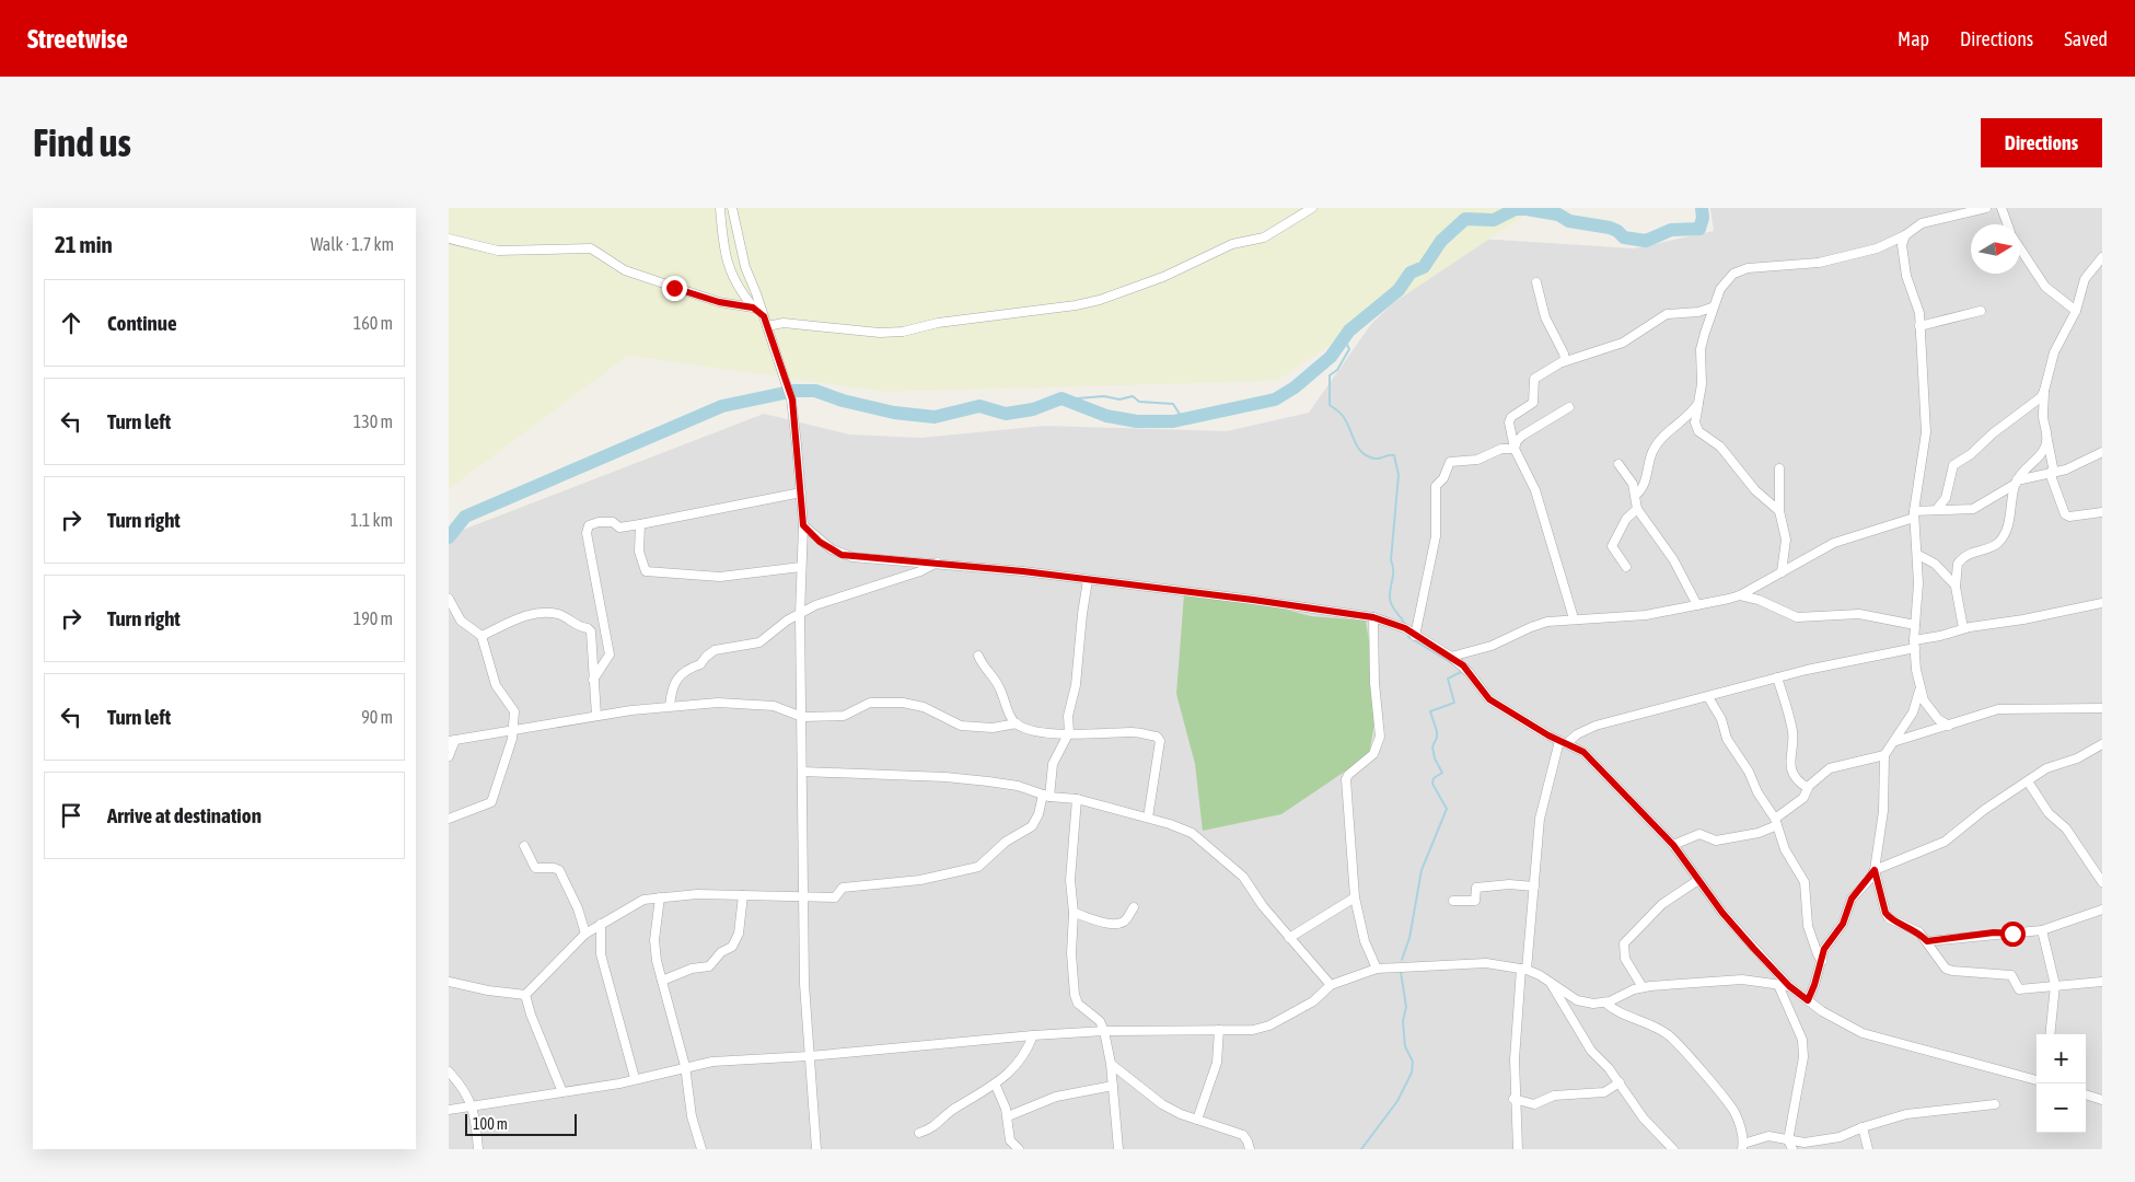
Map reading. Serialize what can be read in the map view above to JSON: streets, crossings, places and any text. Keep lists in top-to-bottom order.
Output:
{
  "scale_bar": "100 m",
  "north": "right",
  "page": {
    "header": "Streetwise",
    "nav": ["Map", "Directions", "Saved"],
    "buttons": "Directions",
    "title": "Find us",
    "heading": ["21 min", "Walk · 1.7 km"],
    "list": [
      ["Continue", "160 m"],
      ["Turn left", "130 m"],
      ["Turn right", "1.1 km"],
      ["Turn right", "190 m"],
      ["Turn left", "90 m"],
      "Arrive at destination"
    ],
    "map_buttons": ["+", "−"],
    "scale": "100 m"
  }
}
